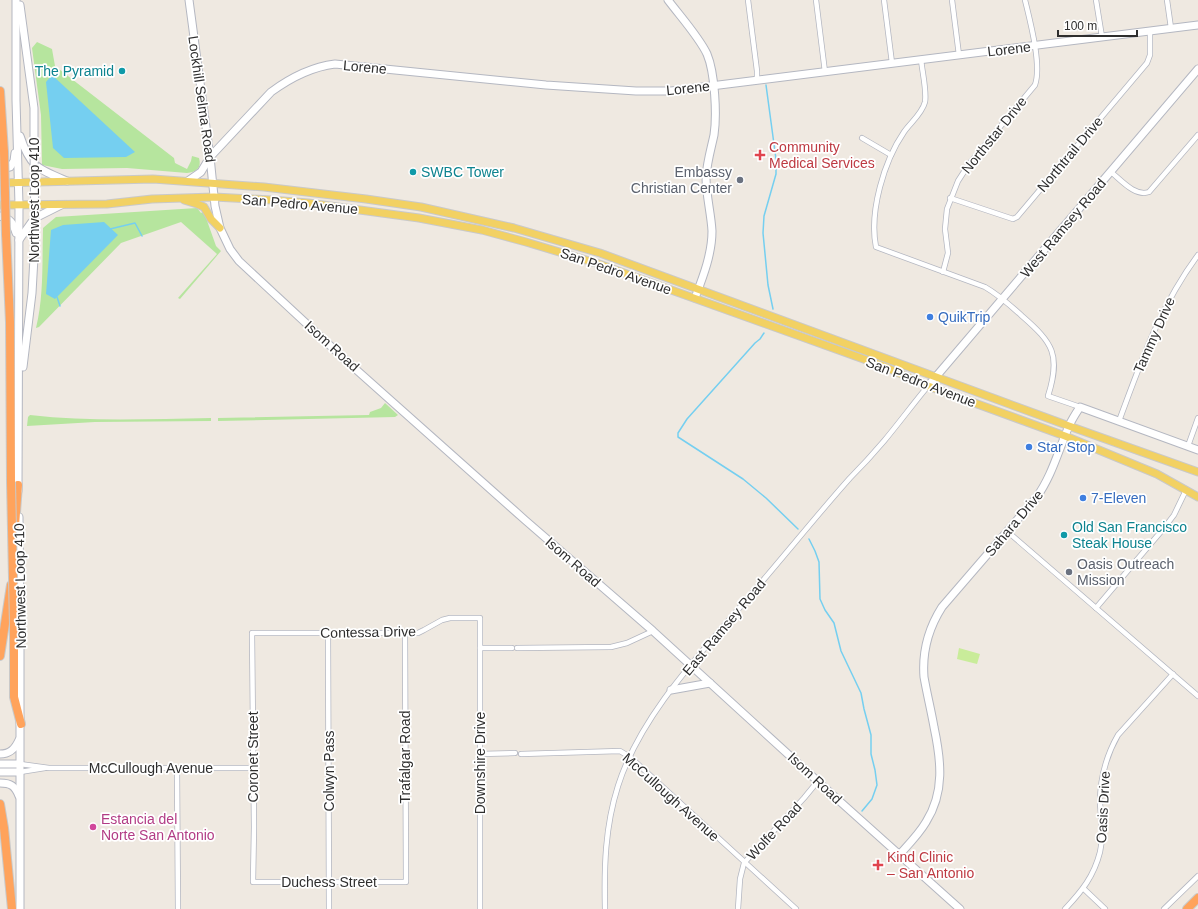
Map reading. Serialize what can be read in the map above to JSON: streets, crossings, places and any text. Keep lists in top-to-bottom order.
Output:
{
  "streets": {
    "main road": ["San Pedro Avenue"],
    "street": [
      "Lorene",
      "Lockhill Selma Road",
      "Northstar Drive",
      "Northtrail Drive",
      "Northwest Loop 410",
      "West Ramsey Road",
      "Tammy Drive",
      "Isom Road",
      "Sahara Drive",
      "East Ramsey Road",
      "Contessa Drive",
      "Coronet Street",
      "Trafalgar Road",
      "Downshire Drive",
      "McCullough Avenue",
      "Colwyn Pass",
      "Oasis Drive",
      "Wolfe Road",
      "Duchess Street"
    ]
  },
  "crossings": [
    ["Lorene", "Lockhill Selma Road"],
    ["Lorene", "Northstar Drive"],
    ["Lorene", "Northtrail Drive"],
    ["Lorene", "San Pedro Avenue"],
    ["Lockhill Selma Road", "San Pedro Avenue"],
    ["Lockhill Selma Road", "Isom Road"],
    ["Northstar Drive", "Northtrail Drive"],
    ["Northwest Loop 410", "San Pedro Avenue"],
    ["Northwest Loop 410", "McCullough Avenue"],
    ["San Pedro Avenue", "West Ramsey Road"],
    ["San Pedro Avenue", "Isom Road"],
    ["San Pedro Avenue", "Sahara Drive"],
    ["San Pedro Avenue", "East Ramsey Road"],
    ["West Ramsey Road", "East Ramsey Road"],
    ["Isom Road", "Sahara Drive"],
    ["Isom Road", "East Ramsey Road"],
    ["Isom Road", "Wolfe Road"],
    ["East Ramsey Road", "McCullough Avenue"],
    ["Contessa Drive", "Coronet Street"],
    ["Contessa Drive", "Trafalgar Road"],
    ["Contessa Drive", "Downshire Drive"],
    ["Contessa Drive", "Colwyn Pass"],
    ["Coronet Street", "McCullough Avenue"],
    ["Coronet Street", "Duchess Street"],
    ["Trafalgar Road", "Duchess Street"],
    ["McCullough Avenue", "Wolfe Road"],
    ["Colwyn Pass", "Duchess Street"]
  ],
  "places": {
    "other": [
      "The Pyramid",
      "SWBC Tower",
      "Embassy Christian Center",
      "QuikTrip",
      "Star Stop",
      "7-Eleven",
      "Old San Francisco Steak House",
      "Oasis Outreach Mission",
      "Estancia del Norte San Antonio"
    ],
    "health": ["Community Medical Services", "Kind Clinic – San Antonio"]
  },
  "scale_bar": "100 m"
}
